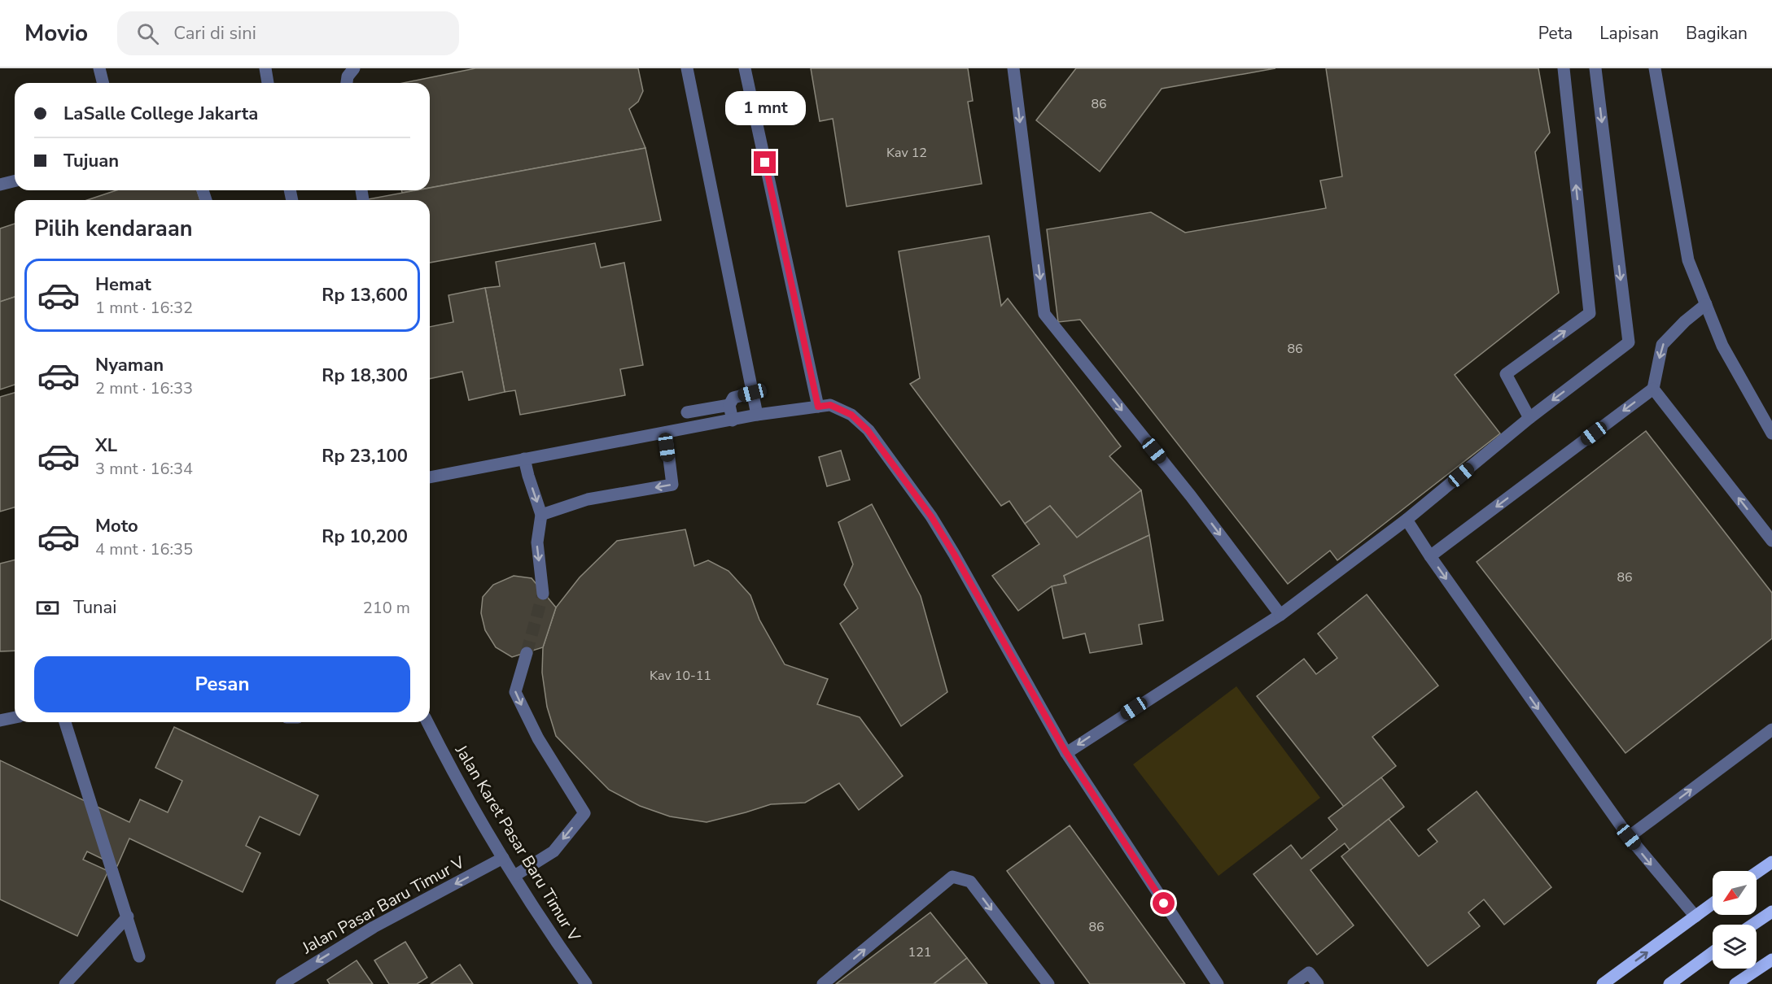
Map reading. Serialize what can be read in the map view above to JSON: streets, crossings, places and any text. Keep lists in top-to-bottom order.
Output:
{
  "streets": {
    "street": ["Jalan Karet Pasar Baru Timur V", "Jalan Pasar Baru Timur V"]
  },
  "crossings": [
    ["Jalan Karet Pasar Baru Timur V", "Jalan Pasar Baru Timur V"]
  ],
  "one_way": ["Jalan Pasar Baru Timur V"],
  "house_numbers": [
    "86",
    "Kav 12",
    "86",
    "86",
    "Kav 10-11",
    "86",
    "121"
  ],
  "north": "bottom left",
  "page": {
    "header": "Movio",
    "search": "Cari di sini",
    "nav": ["Peta", "Lapisan", "Bagikan"],
    "banner": ["LaSalle College Jakarta", "Tujuan"],
    "bubble": "1 mnt",
    "heading": "Pilih kendaraan",
    "list": [
      {
        "name": "Hemat",
        "note": "1 mnt · 16:32",
        "value": "Rp 13,600"
      },
      {
        "name": "Nyaman",
        "note": "2 mnt · 16:33",
        "value": "Rp 18,300"
      },
      {
        "name": "XL",
        "note": "3 mnt · 16:34",
        "value": "Rp 23,100"
      },
      {
        "name": "Moto",
        "note": "4 mnt · 16:35",
        "value": "Rp 10,200"
      }
    ],
    "pay": ["Tunai", "210 m"],
    "buttons": "Pesan"
  }
}
